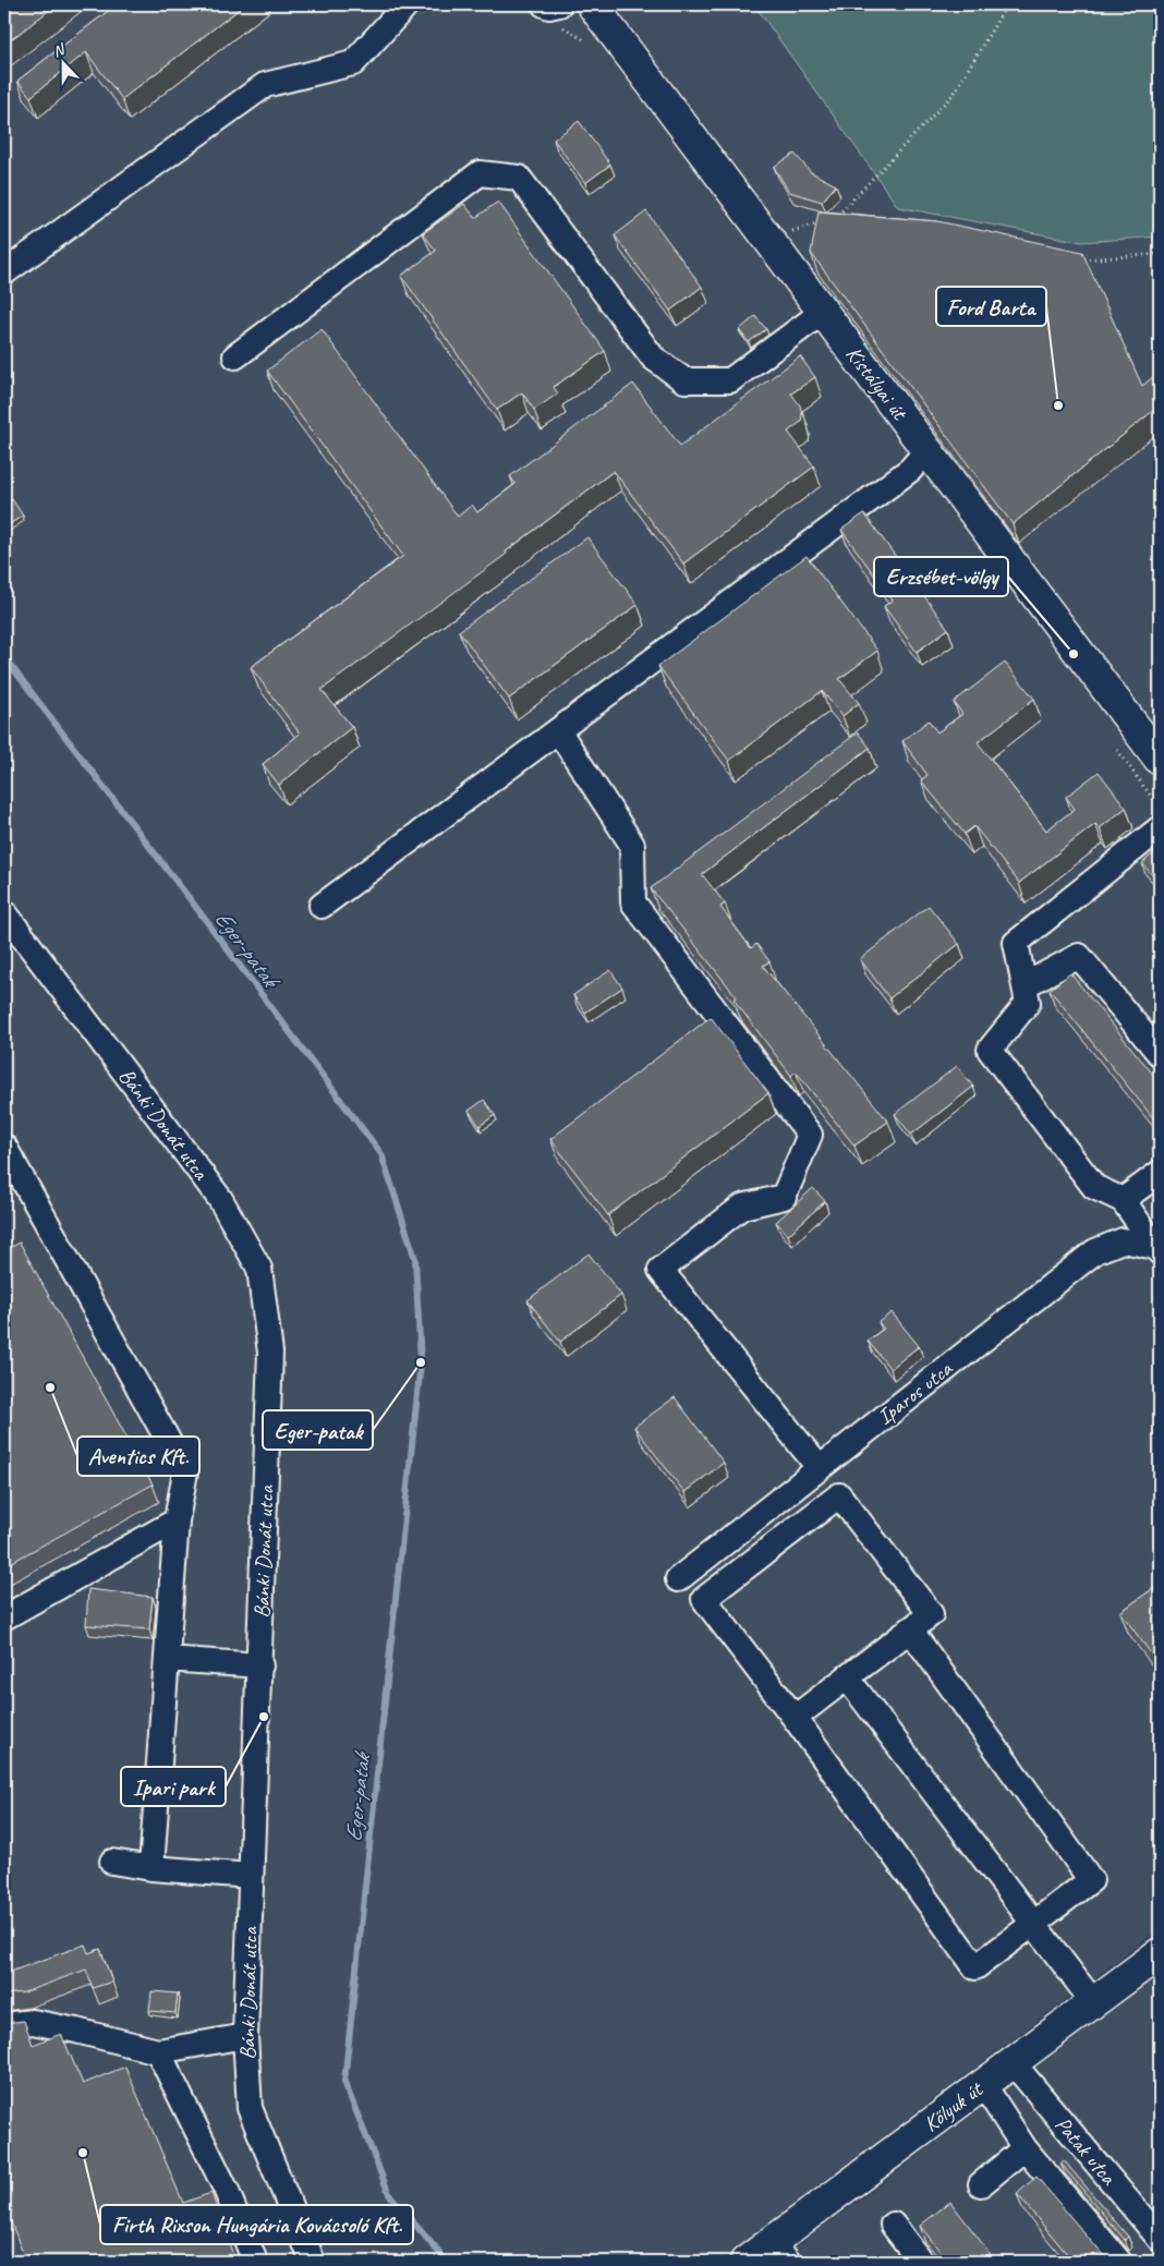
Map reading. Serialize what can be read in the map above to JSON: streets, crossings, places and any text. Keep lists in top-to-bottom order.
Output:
{
  "streets": {
    "main road": ["Kistályai út", "Kőlyuk út"],
    "street": ["Bánki Donát utca", "Iparos utca", "Patak utca"]
  },
  "crossings": [
    ["Kőlyuk út", "Patak utca"]
  ],
  "water": ["Eger-patak"],
  "places": [
    "Ford Barta",
    "Erzsébet-völgy",
    "Eger-patak",
    "Aventics Kft.",
    "Ipari park",
    "Firth Rixson Hungária Kovácsoló Kft."
  ],
  "north": "top"
}
